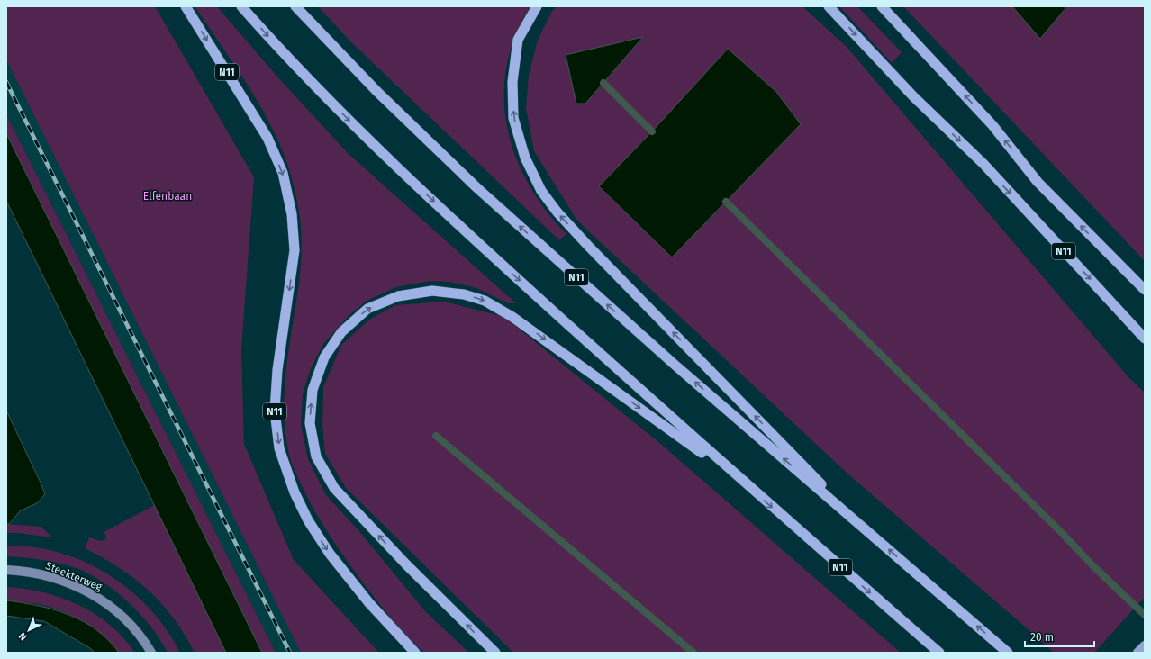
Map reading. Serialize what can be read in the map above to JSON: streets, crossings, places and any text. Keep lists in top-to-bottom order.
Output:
{
  "streets": {
    "highway": ["N11"],
    "main road": ["Steekterweg"]
  },
  "parks": ["Elfenbaan"],
  "scale_bar": "20 m",
  "north": "bottom left"
}
